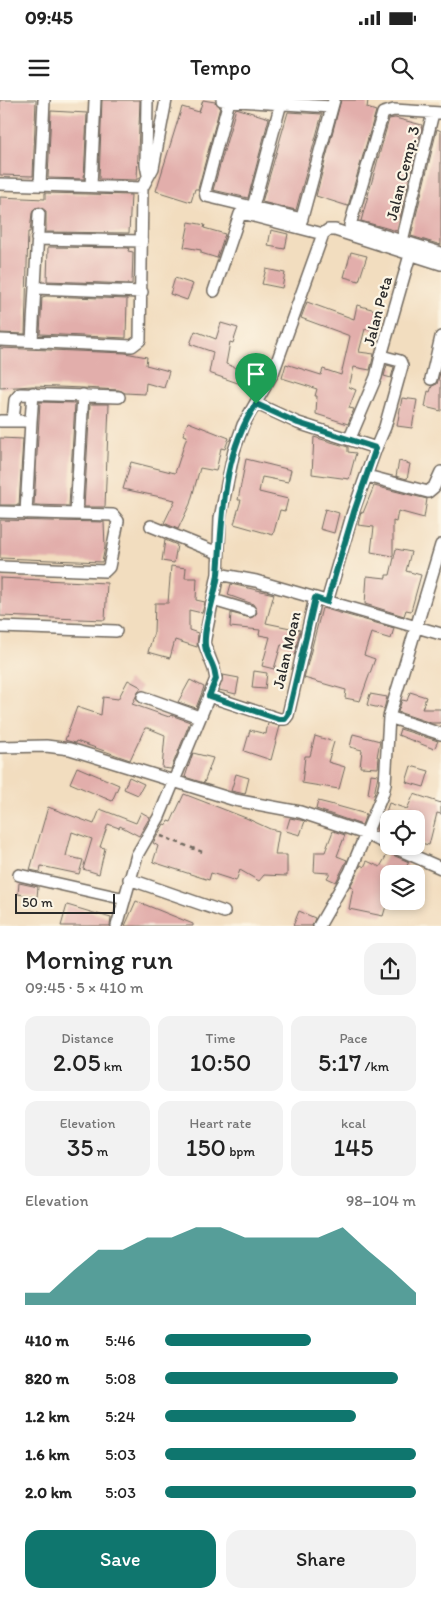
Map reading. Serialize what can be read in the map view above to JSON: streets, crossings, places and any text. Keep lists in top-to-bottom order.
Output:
{
  "streets": {
    "street": ["Jalan Cemp. 3", "Jalan Peta", "Jalan Moan"]
  },
  "scale_bar": "50 m",
  "page": {
    "status": "09:45",
    "header": "Tempo",
    "scale": "50 m",
    "heading": ["Morning run", "09:45 · 5 × 410 m"],
    "stats": [
      ["Distance", "2.05 km"],
      ["Time", "10:50"],
      ["Pace", "5:17 /km"],
      ["Elevation", "35 m"],
      ["Heart rate", "150 bpm"],
      ["kcal", "145"]
    ],
    "chart": ["Elevation", "98–104 m"],
    "list": [
      {
        "name": "410 m",
        "note": "5:46"
      },
      {
        "name": "820 m",
        "note": "5:08"
      },
      {
        "name": "1.2 km",
        "note": "5:24"
      },
      {
        "name": "1.6 km",
        "note": "5:03"
      },
      {
        "name": "2.0 km",
        "note": "5:03"
      }
    ],
    "buttons": ["Save", "Share"]
  }
}
